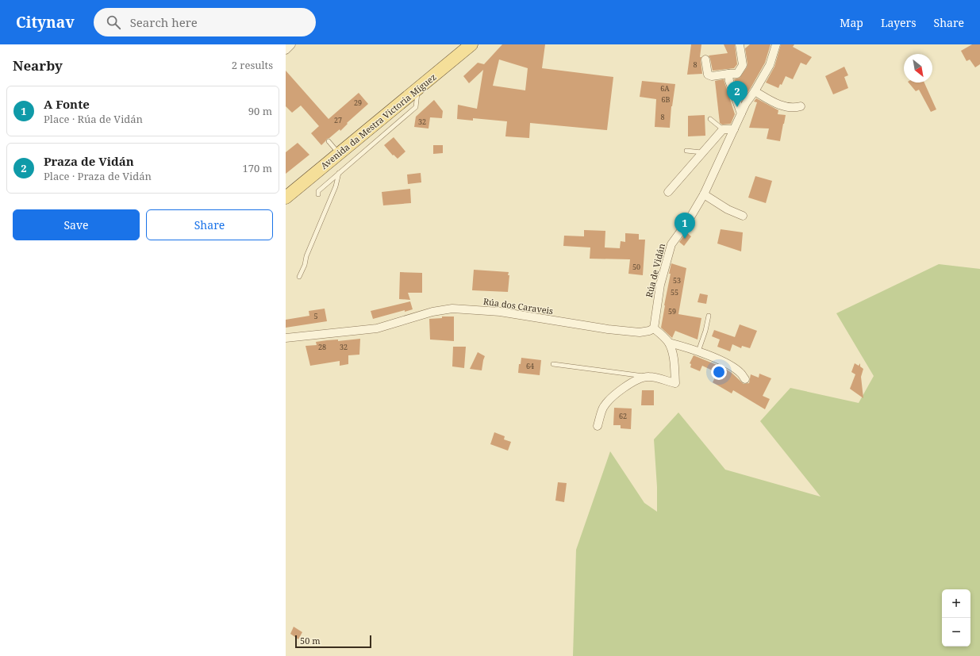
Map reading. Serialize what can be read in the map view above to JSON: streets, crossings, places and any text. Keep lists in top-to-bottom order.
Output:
{
  "streets": {
    "main road": ["Avenida da Mestra Victoria Míguez"],
    "street": ["Rúa de Vidán", "Rúa dos Caraveis"]
  },
  "crossings": [
    ["Rúa de Vidán", "Rúa dos Caraveis"]
  ],
  "house_numbers": [
    "8",
    "6A",
    "6B",
    "29",
    "8",
    "27",
    "32",
    "50",
    "53",
    "55",
    "59",
    "5",
    "28",
    "32",
    "64",
    "62"
  ],
  "scale_bar": "50 m",
  "north": "bottom right",
  "page": {
    "header": "Citynav",
    "search": "Search here",
    "nav": ["Map", "Layers", "Share"],
    "heading": ["Nearby", "2 results"],
    "pins": ["2", "1"],
    "list": [
      {
        "mark": "1",
        "name": "A Fonte",
        "note": "Place · Rúa de Vidán",
        "value": "90 m"
      },
      {
        "mark": "2",
        "name": "Praza de Vidán",
        "note": "Place · Praza de Vidán",
        "value": "170 m"
      }
    ],
    "buttons": ["Save", "Share"],
    "map_buttons": ["+", "−"],
    "scale": "50 m"
  }
}
